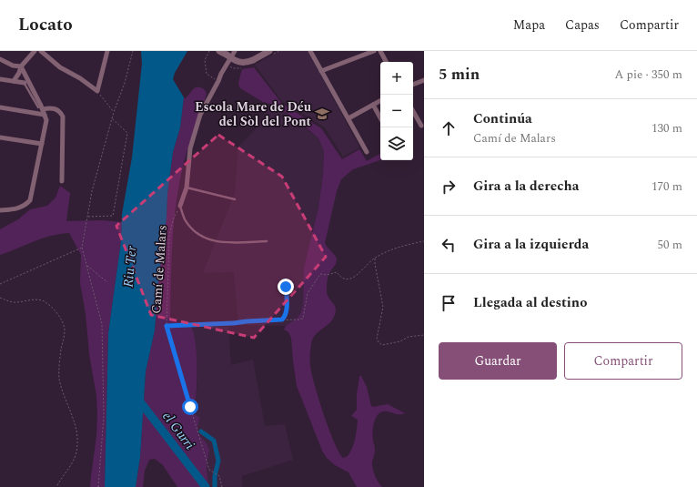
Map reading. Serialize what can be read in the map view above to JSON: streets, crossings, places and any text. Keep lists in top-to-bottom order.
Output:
{
  "streets": {
    "path": ["Camí de Malars"]
  },
  "water": ["Riu Ter", "el Gurri"],
  "places": {
    "school or university": ["Escola Mare de Déu del Sòl del Pont"]
  },
  "page": {
    "header": "Locato",
    "nav": ["Mapa", "Capas", "Compartir"],
    "heading": ["5 min", "A pie · 350 m"],
    "map_buttons": ["+", "−"],
    "list": [
      ["Continúa", "Camí de Malars", "130 m"],
      ["Gira a la derecha", "170 m"],
      ["Gira a la izquierda", "50 m"],
      "Llegada al destino"
    ],
    "buttons": ["Guardar", "Compartir"]
  }
}
